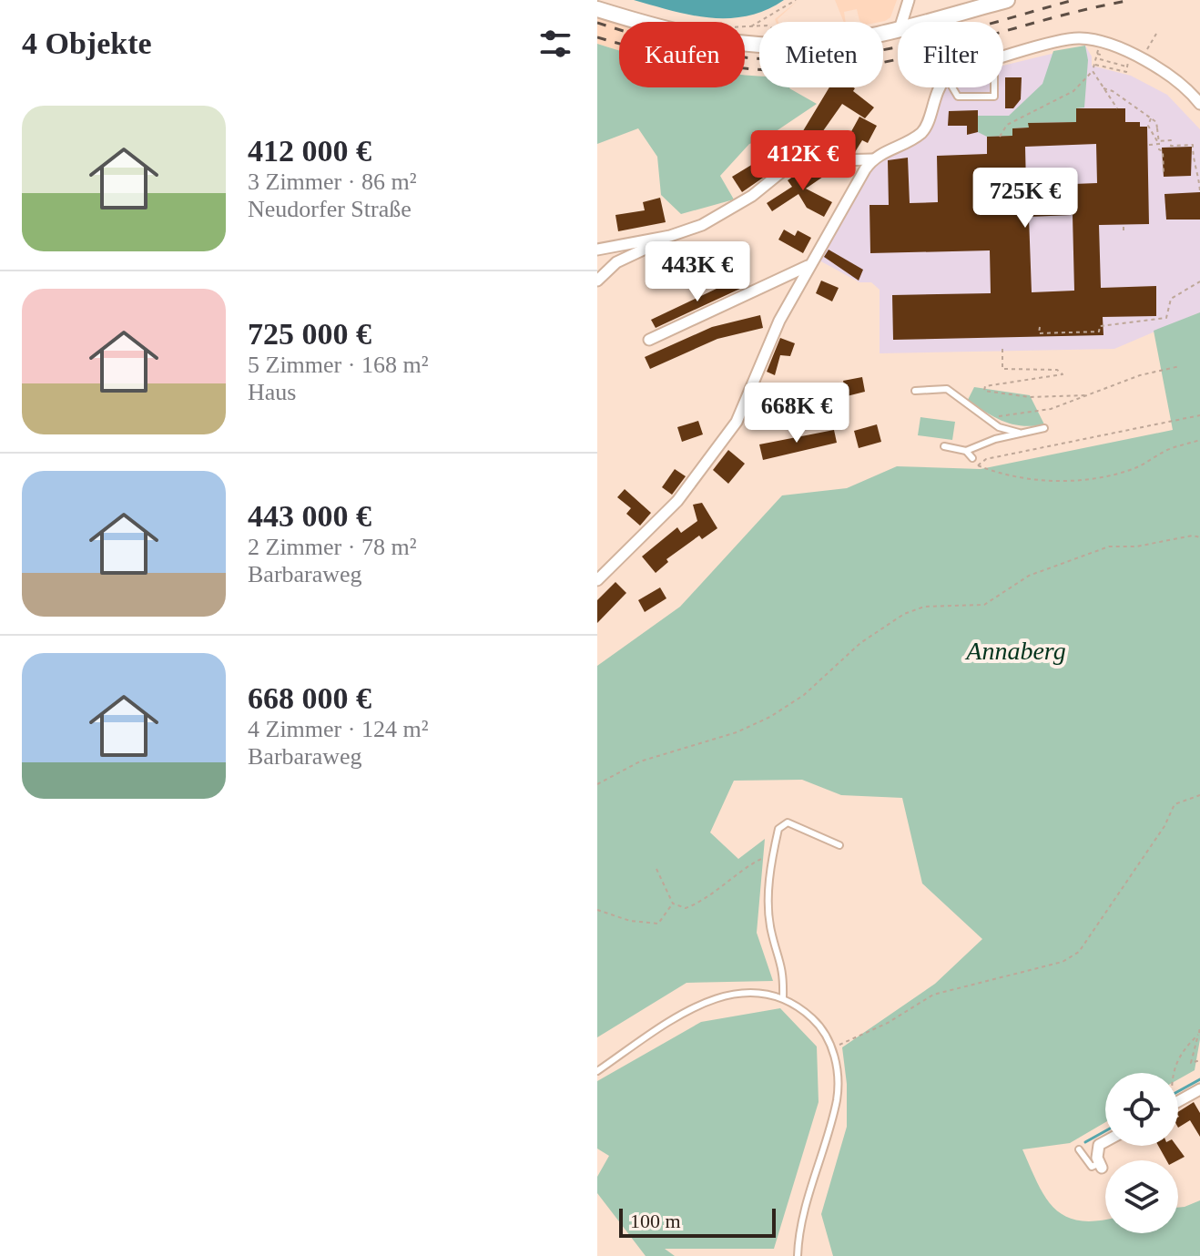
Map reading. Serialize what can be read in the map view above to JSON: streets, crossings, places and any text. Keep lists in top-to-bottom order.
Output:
{
  "parks": ["Annaberg"],
  "scale_bar": "100 m",
  "page": {
    "heading": "4 Objekte",
    "chip": ["Kaufen", "Mieten", "Filter"],
    "list": [
      {
        "name": "412 000 €",
        "note": "3 Zimmer · 86 m² · Neudorfer Straße"
      },
      {
        "name": "725 000 €",
        "note": "5 Zimmer · 168 m² · Haus"
      },
      {
        "name": "443 000 €",
        "note": "2 Zimmer · 78 m² · Barbaraweg"
      },
      {
        "name": "668 000 €",
        "note": "4 Zimmer · 124 m² · Barbaraweg"
      }
    ],
    "price": [
      "412K €",
      "725K €",
      "443K €",
      "668K €"
    ],
    "scale": "100 m"
  }
}
